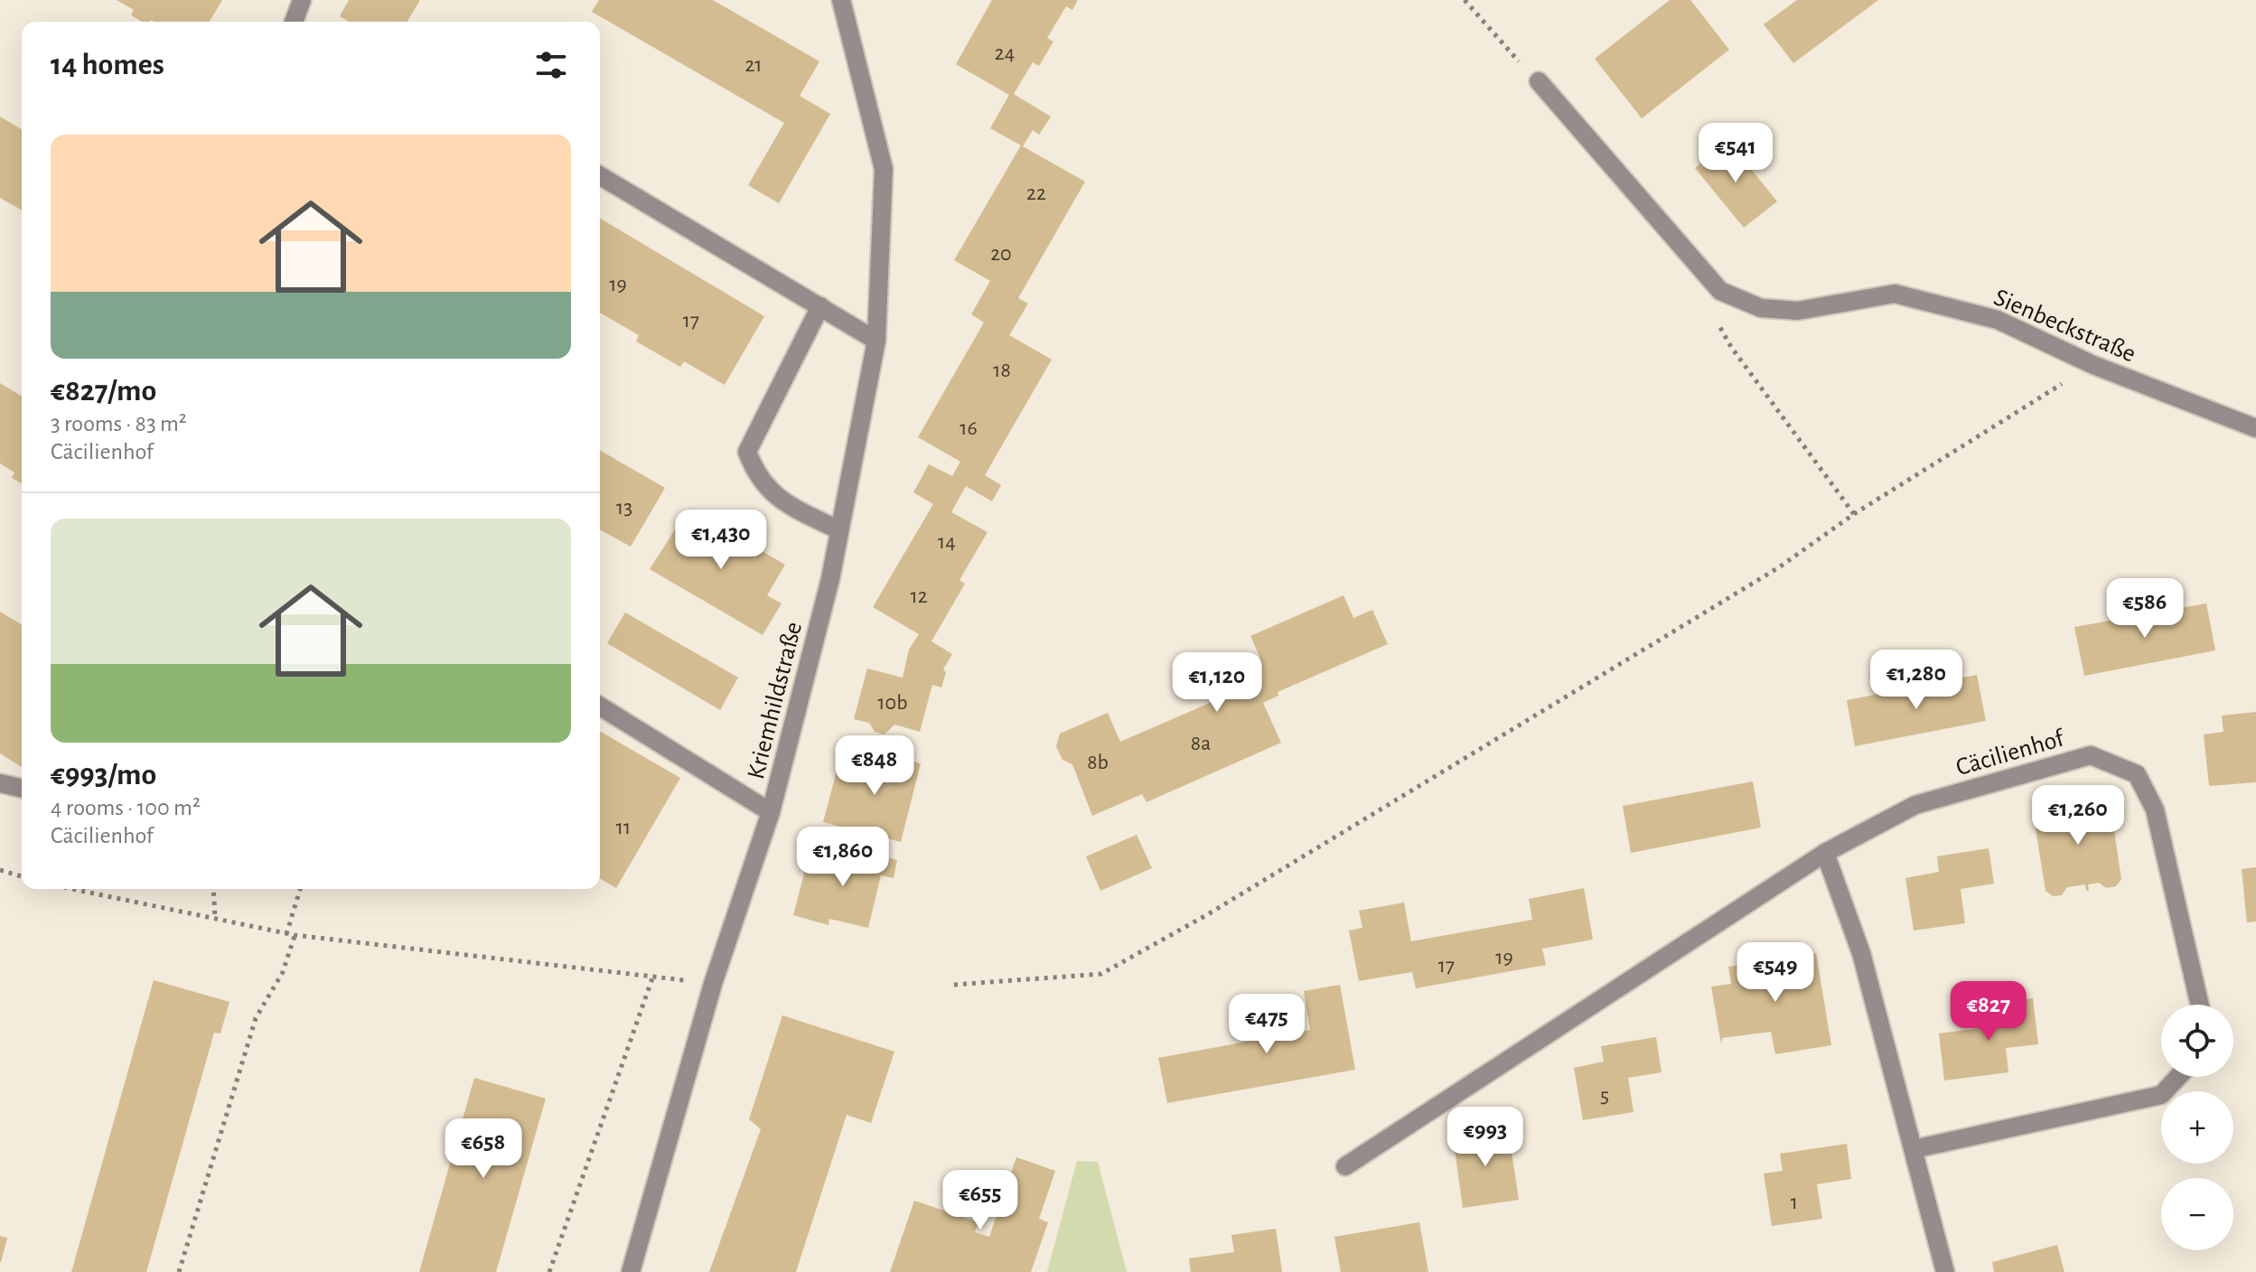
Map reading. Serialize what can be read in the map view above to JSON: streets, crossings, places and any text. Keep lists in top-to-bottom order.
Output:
{
  "streets": {
    "street": ["Sienbeckstraße", "Kriemhildstraße", "Cäcilienhof"]
  },
  "house_numbers": [
    "24",
    "21",
    "22",
    "20",
    "19",
    "17",
    "18",
    "16",
    "13",
    "14",
    "12",
    "10b",
    "8a",
    "8b",
    "11",
    "19",
    "17",
    "5",
    "1"
  ],
  "page": {
    "heading": "14 homes",
    "list": [
      {
        "name": "€827/mo",
        "note": "3 rooms · 83 m² · Cäcilienhof"
      },
      {
        "name": "€993/mo",
        "note": "4 rooms · 100 m² · Cäcilienhof"
      }
    ],
    "price": [
      "€541",
      "€1,430",
      "€586",
      "€1,280",
      "€1,120",
      "€848",
      "€1,260",
      "€1,860",
      "€549",
      "€827",
      "€475",
      "€993",
      "€658",
      "€655"
    ],
    "map_buttons": ["+", "−"]
  }
}
